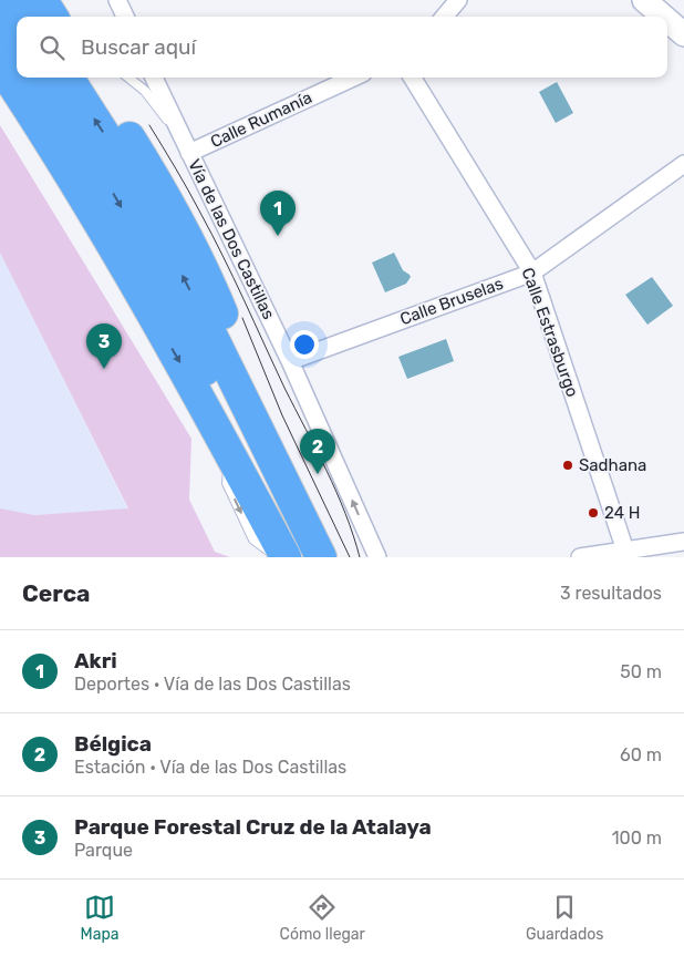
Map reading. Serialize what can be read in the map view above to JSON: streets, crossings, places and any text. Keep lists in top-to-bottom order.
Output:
{
  "streets": {
    "street": [
      "Calle Rumanía",
      "Vía de las Dos Castillas",
      "Calle Bruselas",
      "Calle Estrasburgo"
    ]
  },
  "crossings": [
    ["Calle Rumanía", "Vía de las Dos Castillas"],
    ["Vía de las Dos Castillas", "Calle Bruselas"],
    ["Calle Bruselas", "Calle Estrasburgo"]
  ],
  "one_way": ["Vía de las Dos Castillas"],
  "places": ["Sadhana", "24 H"],
  "page": {
    "search": "Buscar aquí",
    "pins": ["1", "3", "2"],
    "heading": ["Cerca", "3 resultados"],
    "list": [
      {
        "mark": "1",
        "name": "Akri",
        "note": "Deportes · Vía de las Dos Castillas",
        "value": "50 m"
      },
      {
        "mark": "2",
        "name": "Bélgica",
        "note": "Estación · Vía de las Dos Castillas",
        "value": "60 m"
      },
      {
        "mark": "3",
        "name": "Parque Forestal Cruz de la Atalaya",
        "note": "Parque",
        "value": "100 m"
      }
    ],
    "nav": ["Mapa", "Cómo llegar", "Guardados"]
  }
}
